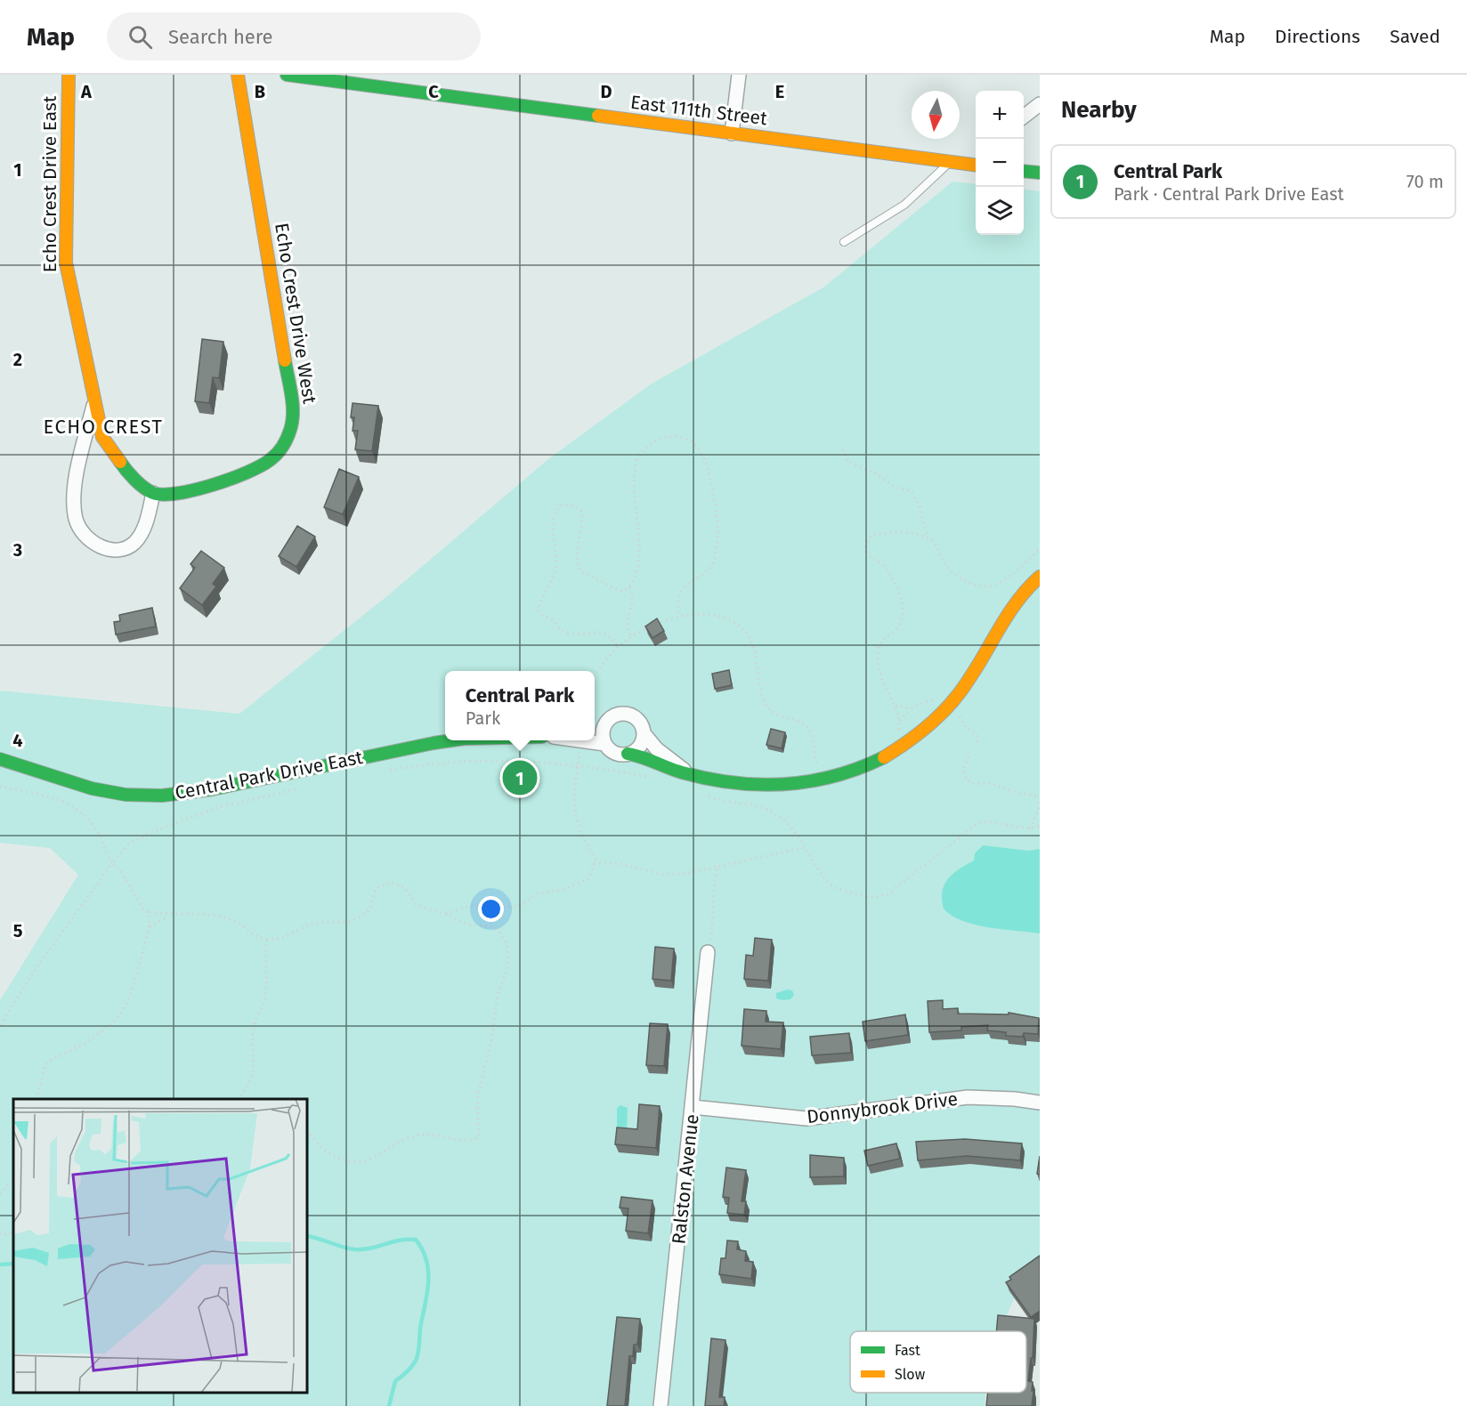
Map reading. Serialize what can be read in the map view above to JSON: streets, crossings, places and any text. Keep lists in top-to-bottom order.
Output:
{
  "streets": {
    "street": [
      "East 111th Street",
      "Echo Crest Drive East",
      "Echo Crest Drive West",
      "Central Park Drive East",
      "Donnybrook Drive",
      "Ralston Avenue"
    ]
  },
  "crossings": [
    ["Echo Crest Drive East", "Echo Crest Drive West"],
    ["Donnybrook Drive", "Ralston Avenue"]
  ],
  "districts": ["ECHO CREST"],
  "legend": ["Fast", "Slow"],
  "north": "bottom",
  "page": {
    "header": "Map",
    "search": "Search here",
    "nav": ["Map", "Directions", "Saved"],
    "heading": "Nearby",
    "map_buttons": ["+", "−"],
    "list": [
      {
        "mark": "1",
        "name": "Central Park",
        "note": "Park · Central Park Drive East",
        "value": "70 m"
      }
    ],
    "popup": ["Central Park", "Park"],
    "pins": "1"
  },
  "grid": {
    "columns": [
      "A",
      "B",
      "C",
      "D",
      "E"
    ],
    "rows": [
      "1",
      "2",
      "3",
      "4",
      "5"
    ]
  }
}
